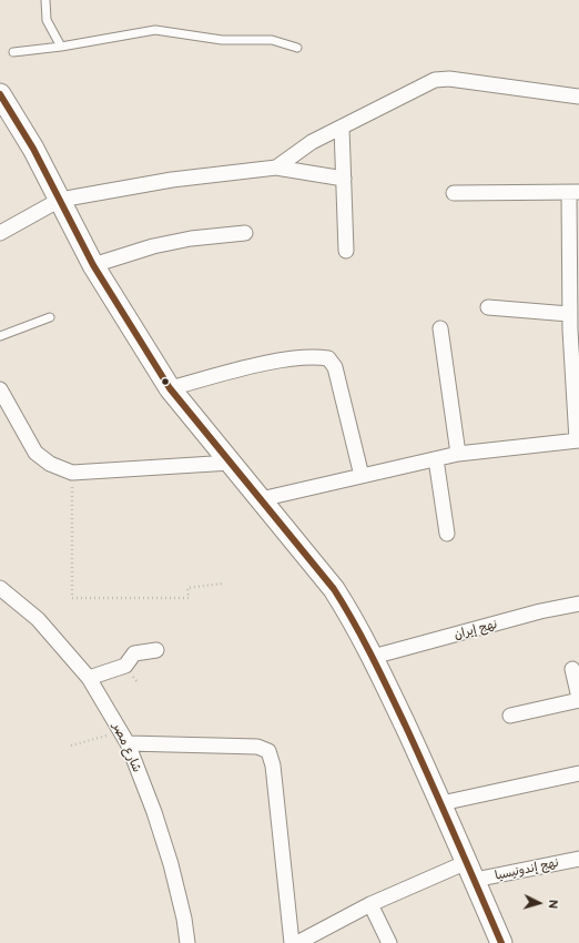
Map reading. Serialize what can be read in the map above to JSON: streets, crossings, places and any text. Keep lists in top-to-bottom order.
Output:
{
  "streets": {
    "street": ["نهج إيران", "شارع مصر", "نهج إندونيسيا"]
  },
  "north": "right"
}
